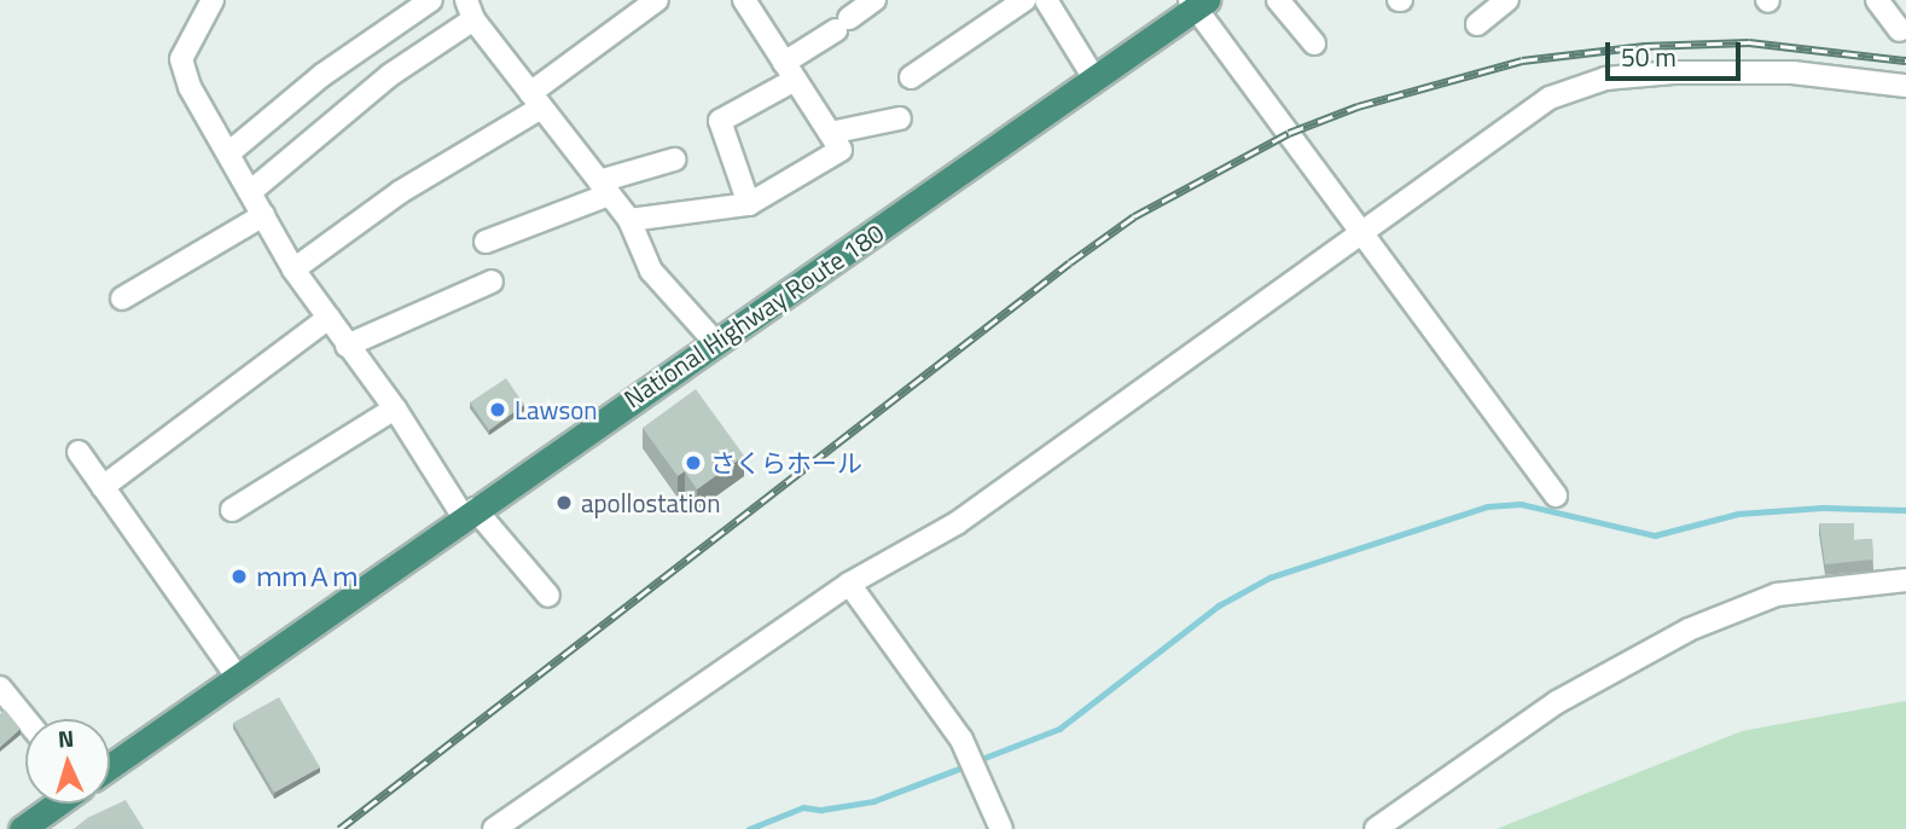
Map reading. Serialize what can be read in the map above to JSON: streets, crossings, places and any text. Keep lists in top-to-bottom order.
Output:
{
  "streets": {
    "highway": ["National Highway Route 180"]
  },
  "places": [
    "Lawson",
    "さくらホール",
    "apollostation",
    "ｍｍＡｍ"
  ],
  "scale_bar": "50 m",
  "north": "top"
}
